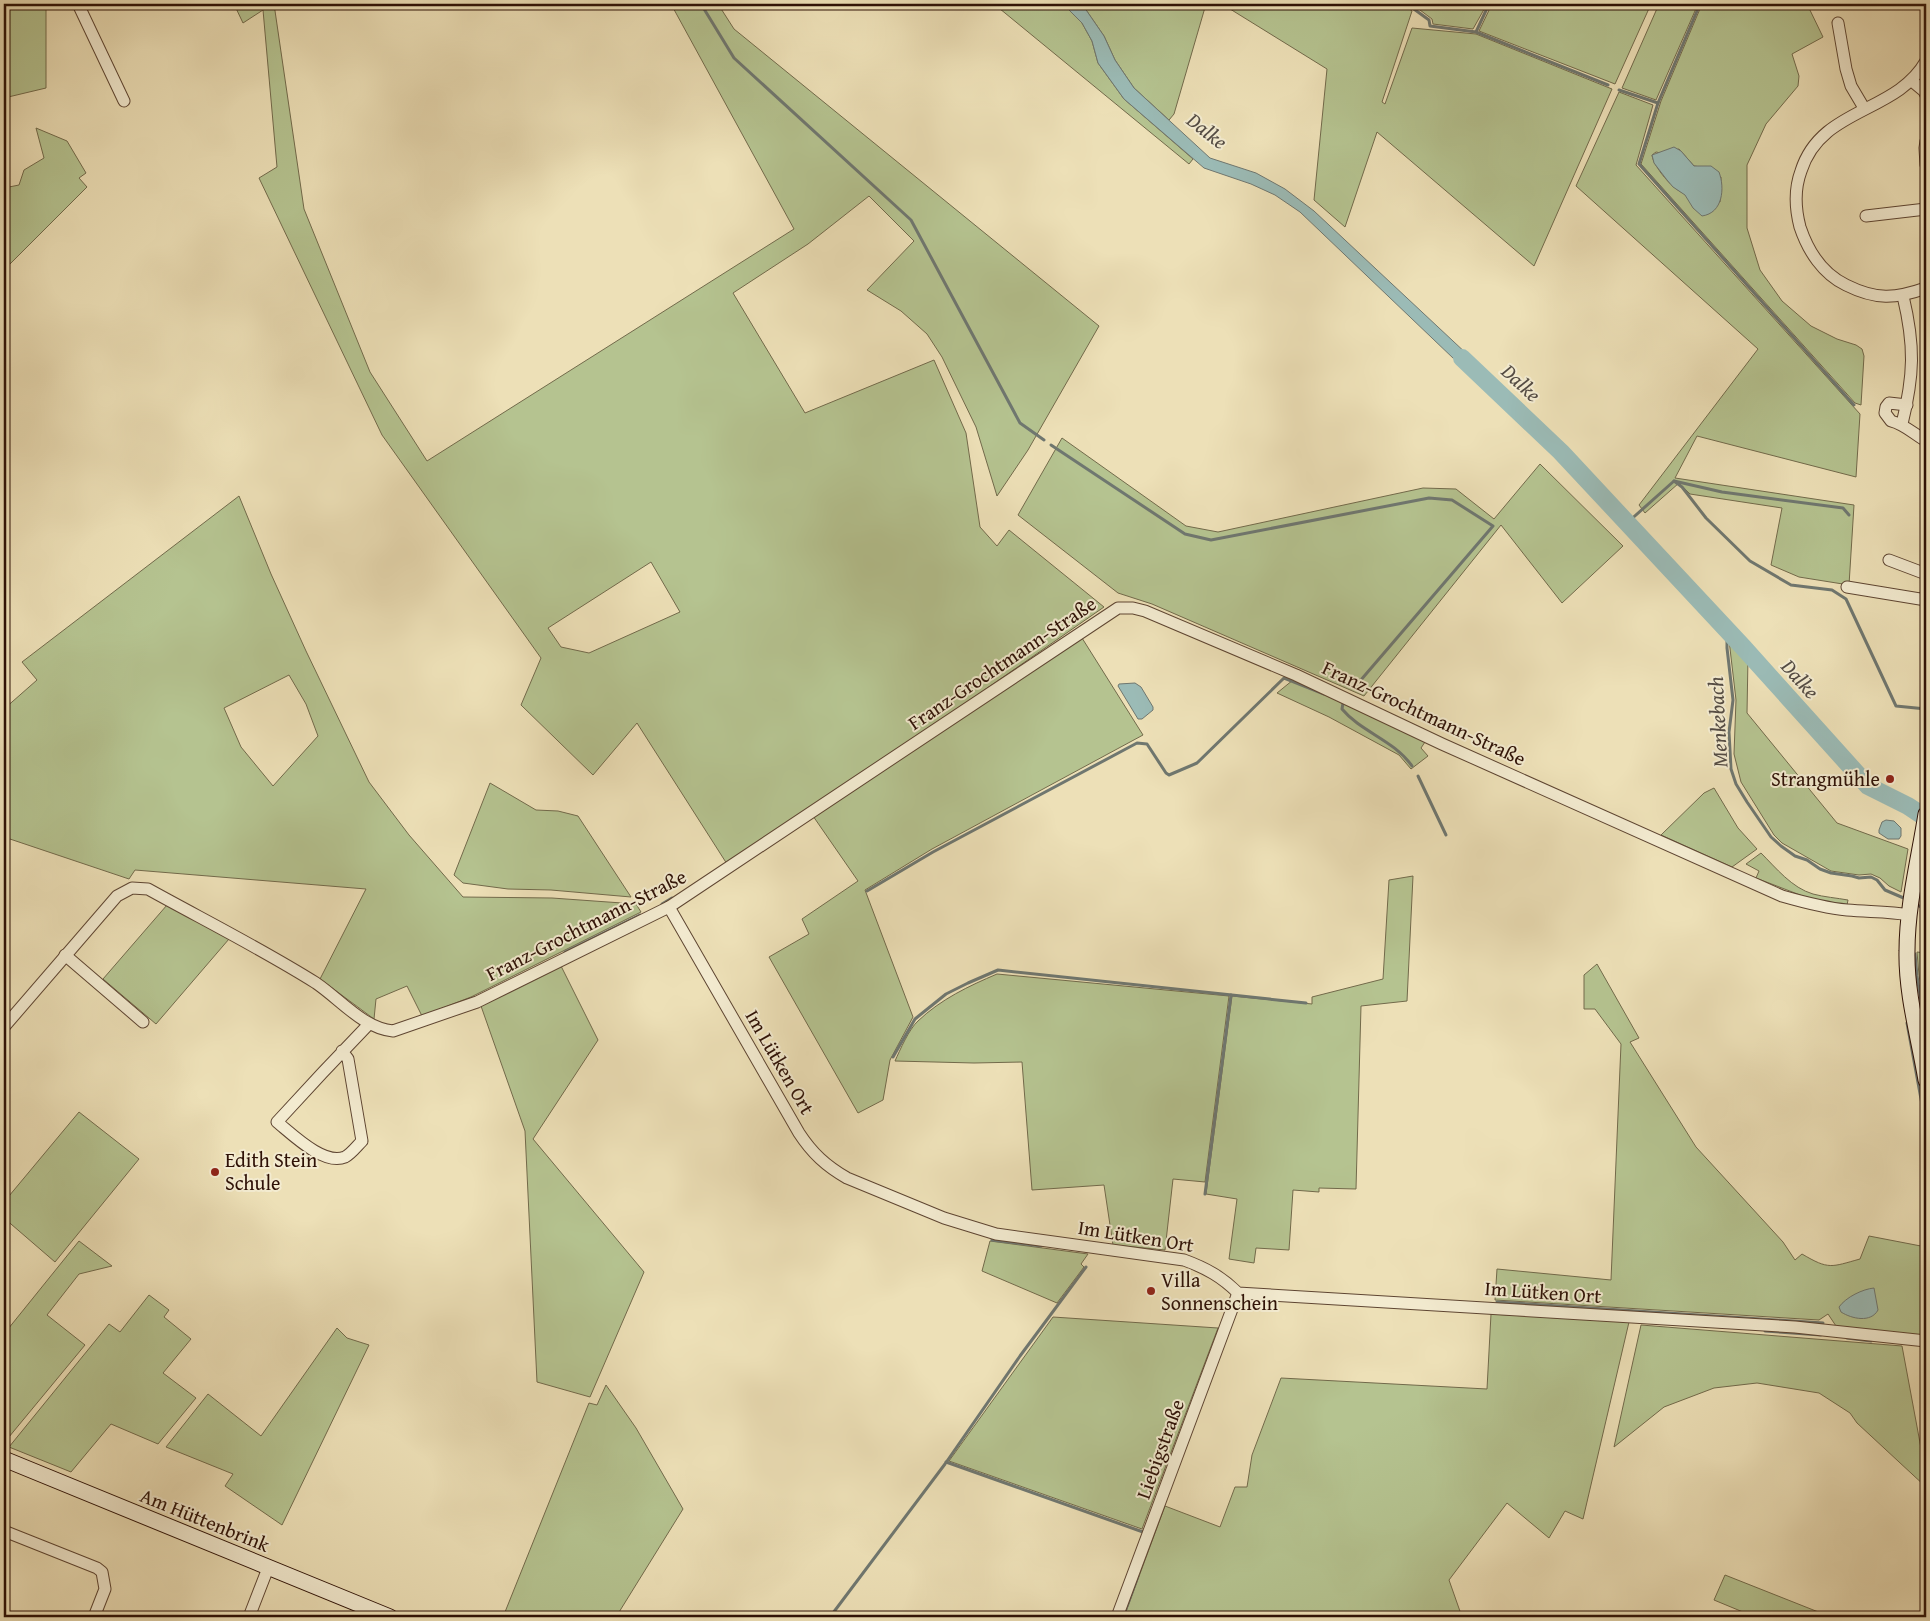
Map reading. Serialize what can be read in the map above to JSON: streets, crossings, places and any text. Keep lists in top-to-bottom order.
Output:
{
  "streets": {
    "street": [
      "Franz-Grochtmann-Straße",
      "Im Lütken Ort",
      "Liebigstraße",
      "Am Hüttenbrink"
    ]
  },
  "crossings": [
    ["Franz-Grochtmann-Straße", "Im Lütken Ort"],
    ["Im Lütken Ort", "Liebigstraße"]
  ],
  "water": ["Dalke", "Menkebach"],
  "places": ["Strangmühle", "Edith Stein Schule", "Villa Sonnenschein"]
}
